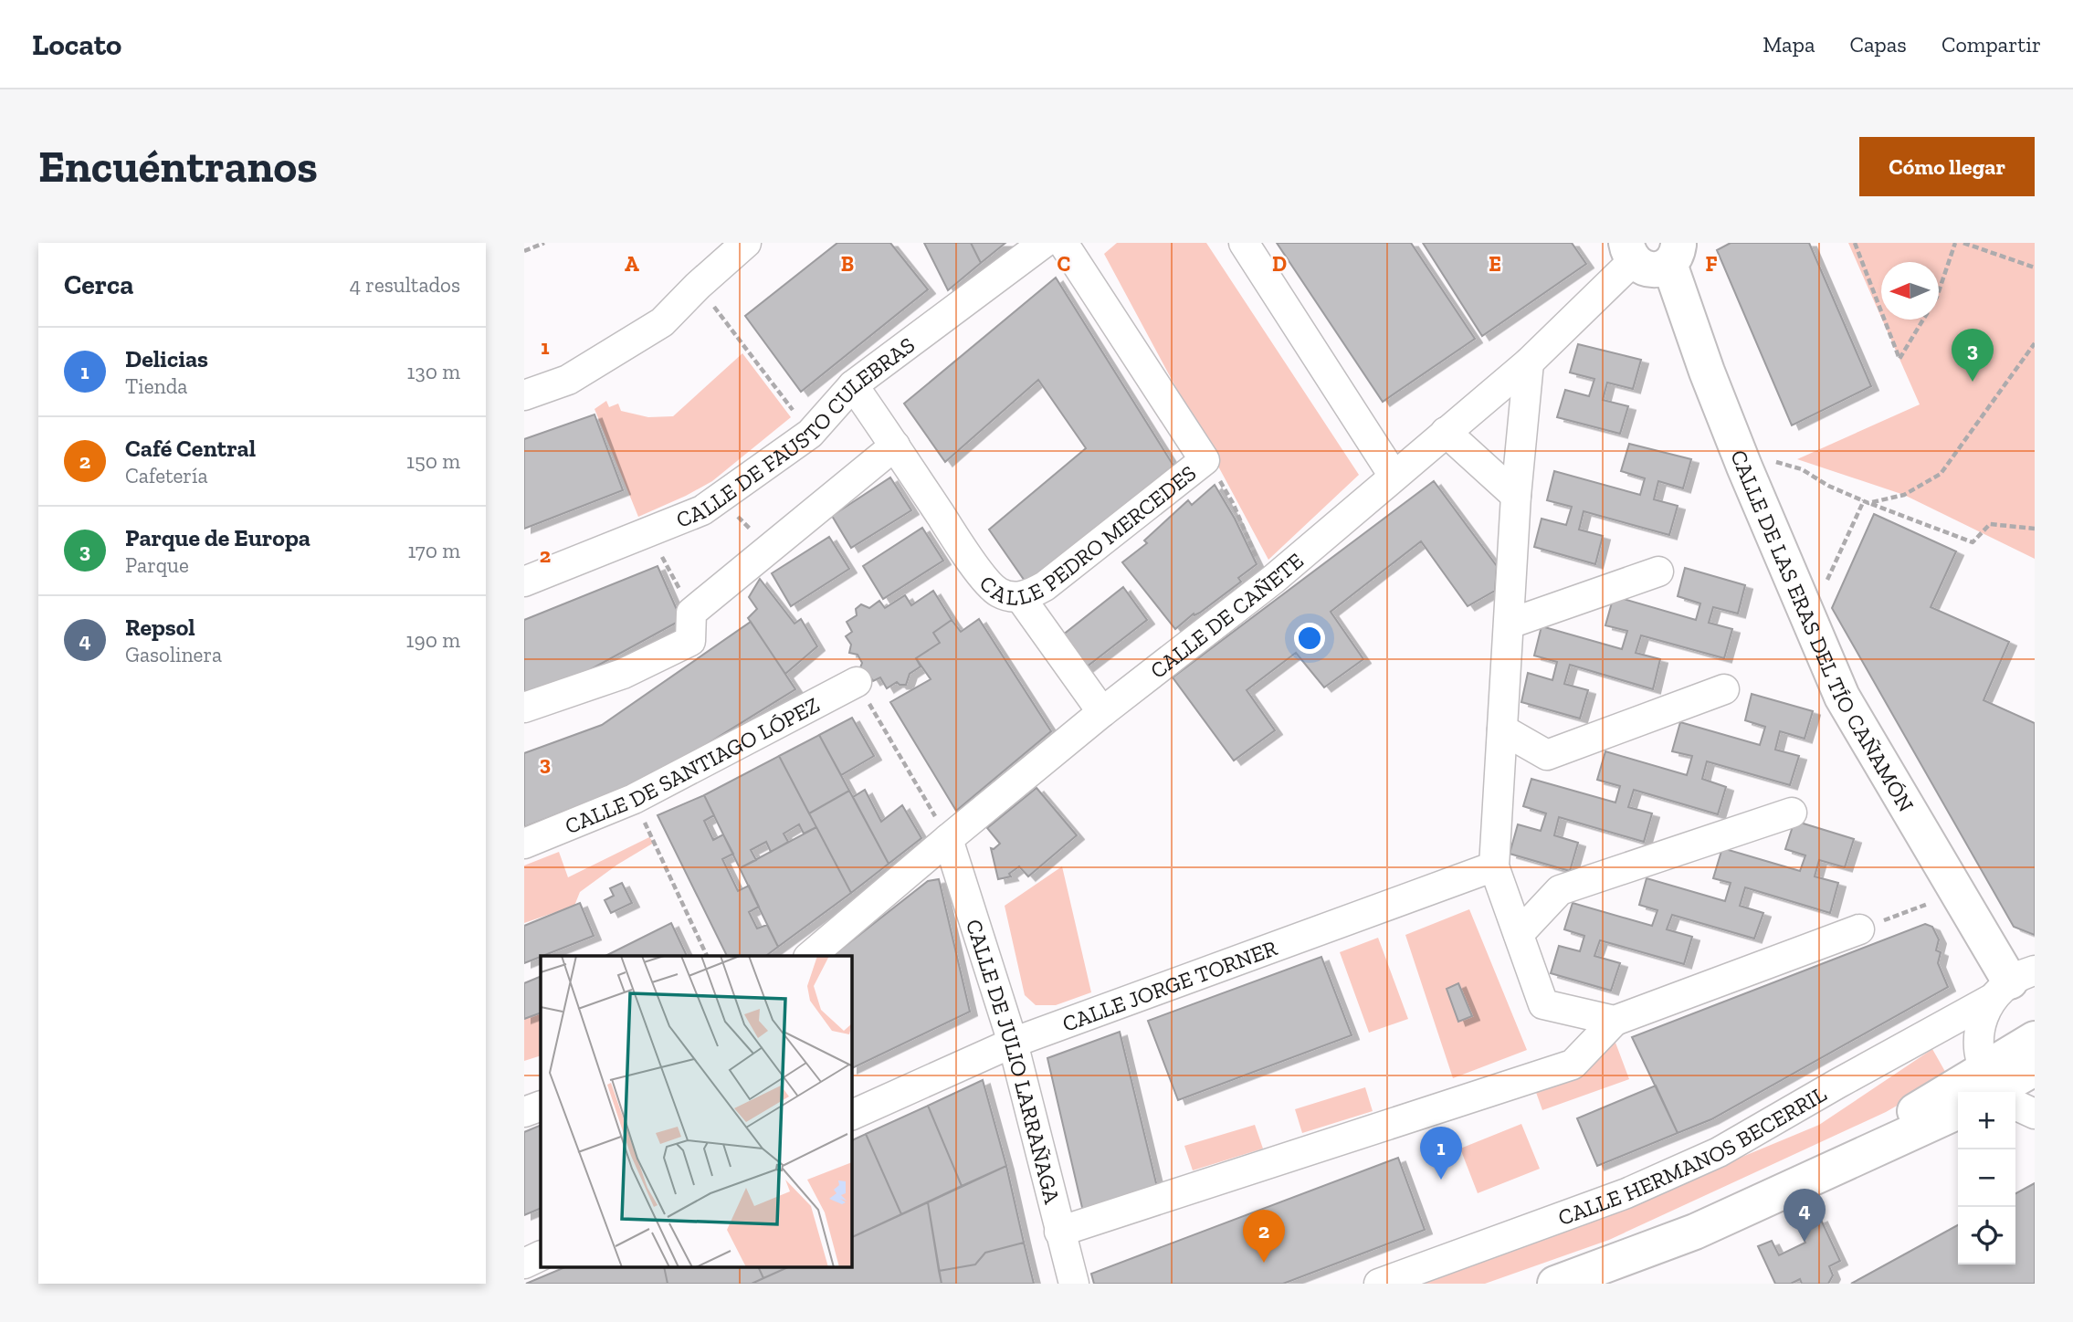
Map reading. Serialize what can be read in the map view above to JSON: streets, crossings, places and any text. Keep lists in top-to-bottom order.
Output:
{
  "streets": {
    "street": [
      "CALLE DE FAUSTO CULEBRAS",
      "CALLE PEDRO MERCEDES",
      "CALLE DE CAÑETE",
      "CALLE DE LAS ERAS DEL TÍO CAÑAMÓN",
      "CALLE DE SANTIAGO LÓPEZ",
      "CALLE JORGE TORNER",
      "CALLE DE JULIO LARRAÑAGA",
      "CALLE HERMANOS BECERRIL"
    ]
  },
  "crossings": [
    ["CALLE DE FAUSTO CULEBRAS", "CALLE PEDRO MERCEDES"],
    ["CALLE DE CAÑETE", "CALLE DE JULIO LARRAÑAGA"],
    ["CALLE DE LAS ERAS DEL TÍO CAÑAMÓN", "CALLE HERMANOS BECERRIL"],
    ["CALLE JORGE TORNER", "CALLE DE JULIO LARRAÑAGA"]
  ],
  "north": "left",
  "page": {
    "header": "Locato",
    "nav": ["Mapa", "Capas", "Compartir"],
    "buttons": "Cómo llegar",
    "title": "Encuéntranos",
    "heading": ["Cerca", "4 resultados"],
    "list": [
      {
        "mark": "1",
        "name": "Delicias",
        "note": "Tienda",
        "value": "130 m"
      },
      {
        "mark": "2",
        "name": "Café Central",
        "note": "Cafetería",
        "value": "150 m"
      },
      {
        "mark": "3",
        "name": "Parque de Europa",
        "note": "Parque",
        "value": "170 m"
      },
      {
        "mark": "4",
        "name": "Repsol",
        "note": "Gasolinera",
        "value": "190 m"
      }
    ],
    "pins": [
      "3",
      "1",
      "4",
      "2"
    ],
    "map_buttons": ["+", "−"]
  },
  "grid": {
    "columns": [
      "A",
      "B",
      "C",
      "D",
      "E",
      "F"
    ],
    "rows": ["1", "2", "3"]
  }
}
